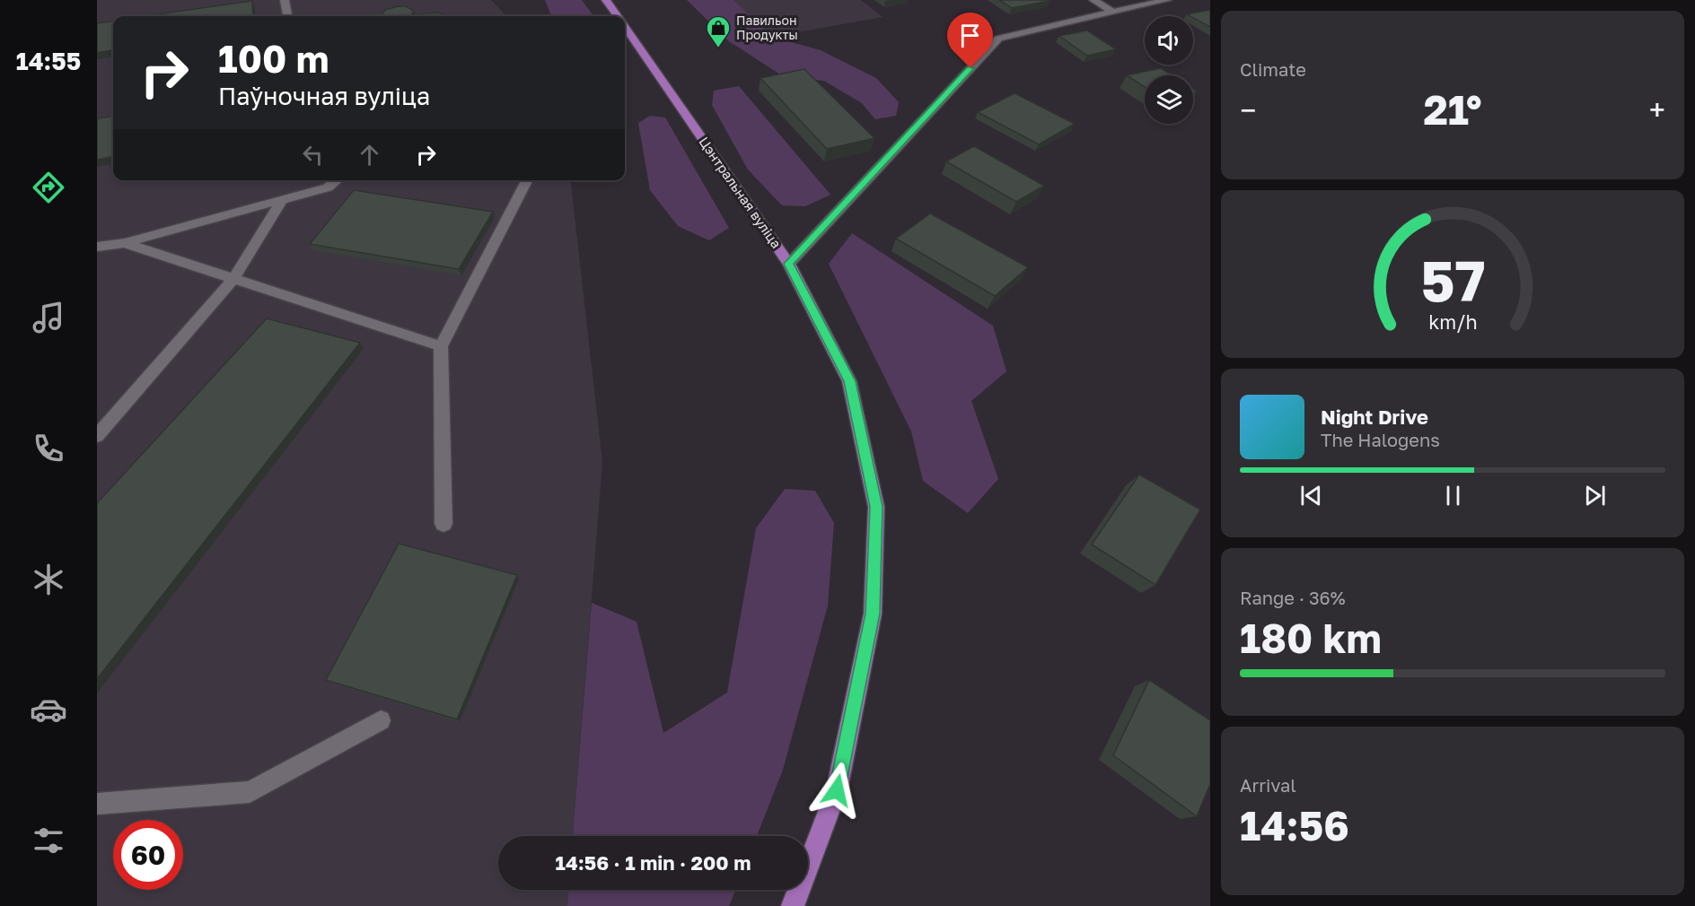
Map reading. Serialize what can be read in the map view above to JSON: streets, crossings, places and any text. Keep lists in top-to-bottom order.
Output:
{
  "streets": {
    "main road": ["Цэнтральная вуліца"]
  },
  "places": {
    "shop": ["Павильон Продукты"]
  },
  "page": {
    "tabs": "14:55",
    "tile": [
      "Climate",
      ["Range · 36%", "180 km"],
      ["Arrival", "14:56"]
    ],
    "turn": ["100 m", "Паўночная вуліца"],
    "heat": ["−", "21°", "+"],
    "song": ["Night Drive", "The Halogens"],
    "limit": "60",
    "trip": "14:56 · 1 min · 200 m",
    "gauge": ["57", "km/h"]
  }
}
